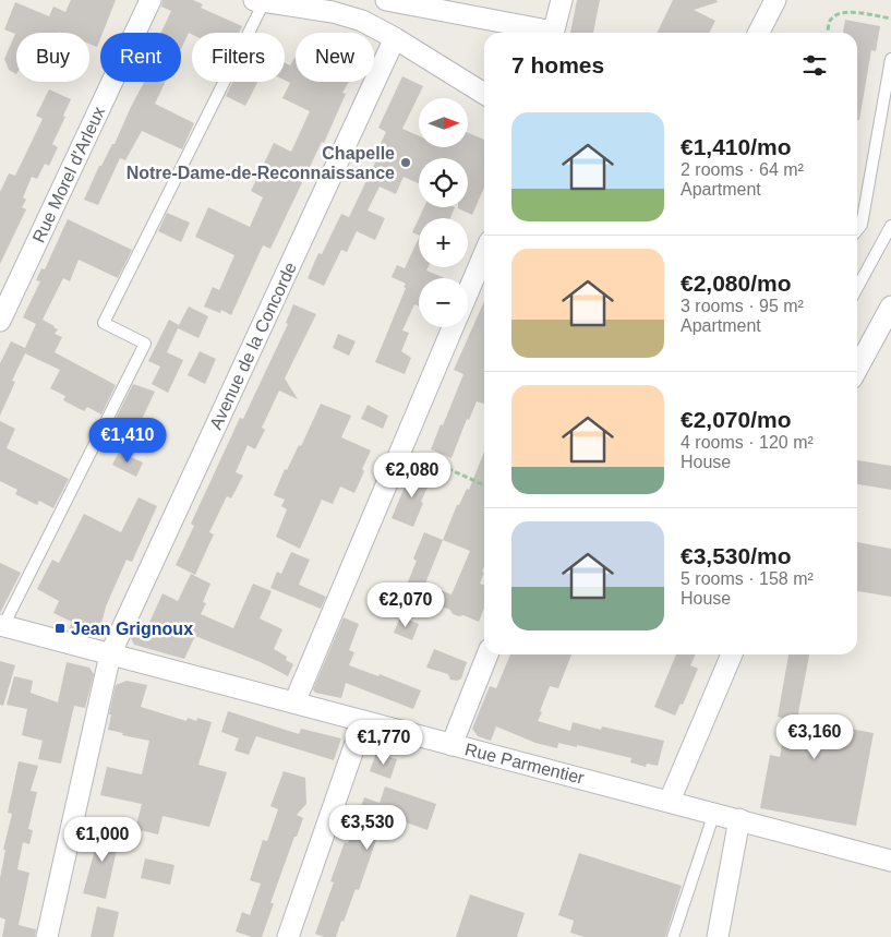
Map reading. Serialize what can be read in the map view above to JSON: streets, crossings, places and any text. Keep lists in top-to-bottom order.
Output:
{
  "streets": {
    "street": ["Rue Morel d'Arleux", "Avenue de la Concorde", "Rue Parmentier"]
  },
  "crossings": [
    ["Avenue de la Concorde", "Rue Parmentier"]
  ],
  "places": {
    "other": ["Chapelle Notre-Dame-de-Reconnaissance"],
    "transit": ["Jean Grignoux"]
  },
  "north": "right",
  "page": {
    "chip": [
      "Buy",
      "Rent",
      "Filters",
      "New"
    ],
    "heading": "7 homes",
    "map_buttons": ["+", "−"],
    "list": [
      {
        "name": "€1,410/mo",
        "note": "2 rooms · 64 m² · Apartment"
      },
      {
        "name": "€2,080/mo",
        "note": "3 rooms · 95 m² · Apartment"
      },
      {
        "name": "€2,070/mo",
        "note": "4 rooms · 120 m² · House"
      },
      {
        "name": "€3,530/mo",
        "note": "5 rooms · 158 m² · House"
      }
    ],
    "price": [
      "€1,410",
      "€2,080",
      "€2,070",
      "€3,160",
      "€1,770",
      "€3,530",
      "€1,000"
    ]
  }
}
